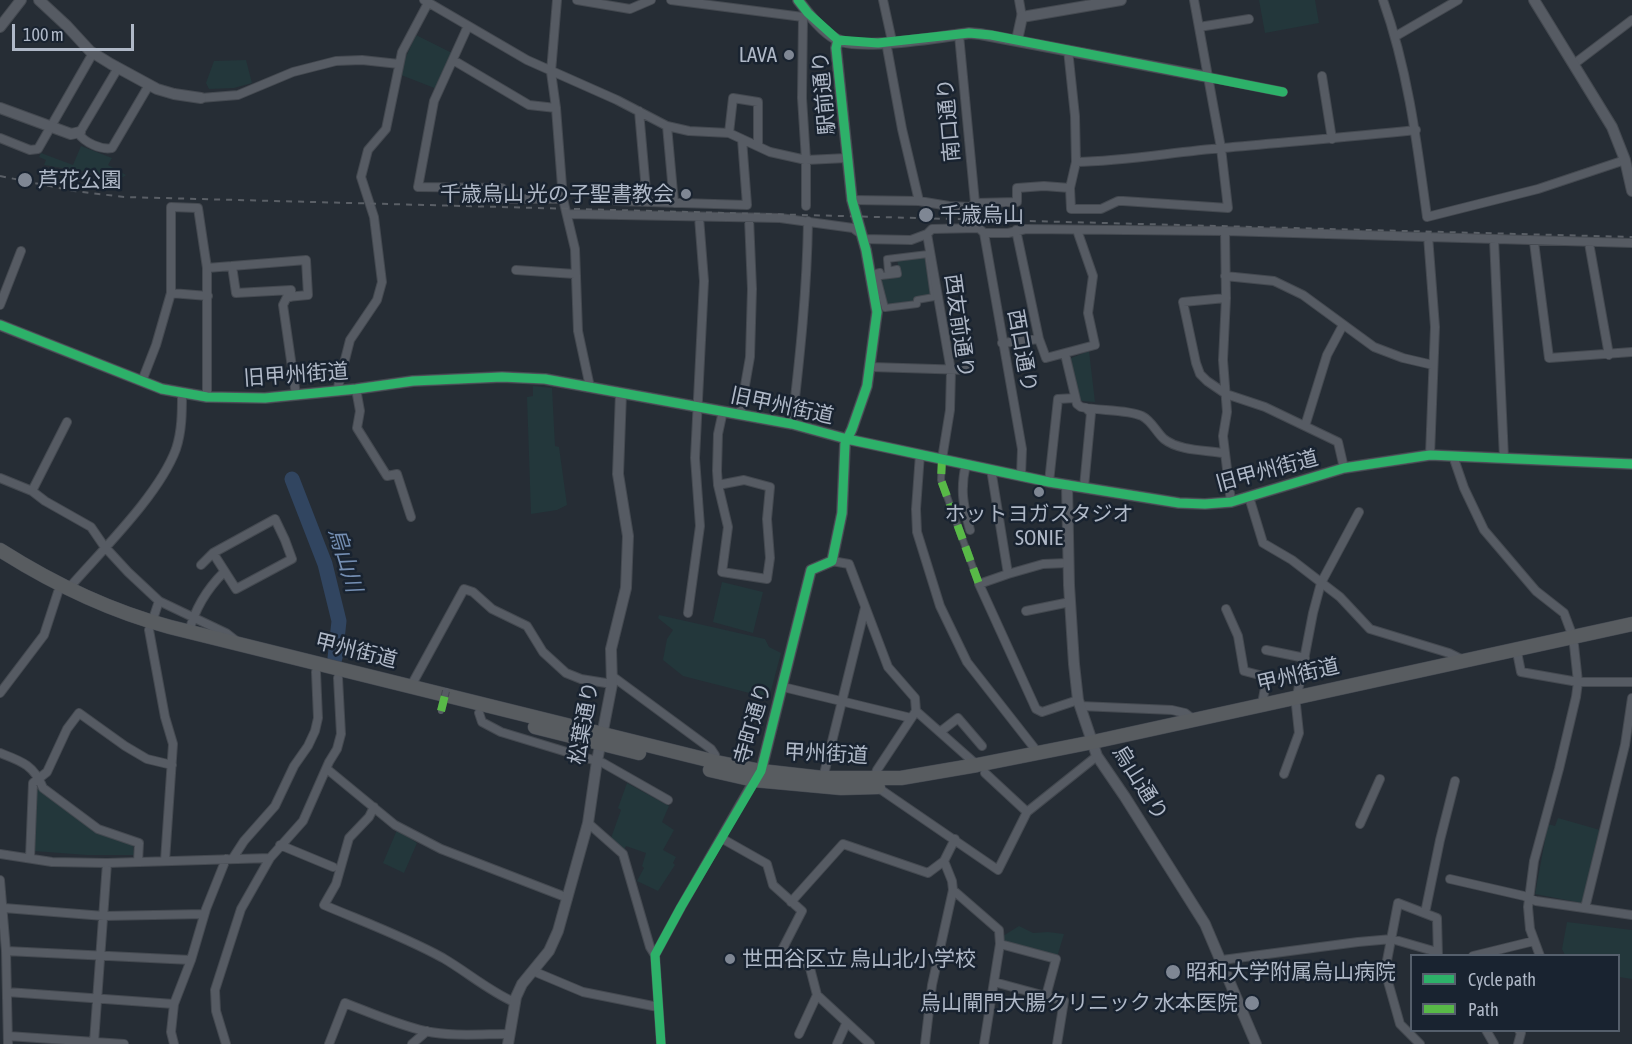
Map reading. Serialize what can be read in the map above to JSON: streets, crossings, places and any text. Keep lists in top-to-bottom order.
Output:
{
  "streets": {
    "highway": ["甲州街道"],
    "street": [
      "駅前通り",
      "南口通り",
      "西友前通り",
      "西口通り",
      "旧甲州街道",
      "松葉通り",
      "寺町通り",
      "烏山通り"
    ]
  },
  "crossings": [
    ["西友前通り", "旧甲州街道"],
    ["西口通り", "旧甲州街道"],
    ["旧甲州街道", "松葉通り"],
    ["旧甲州街道", "烏山通り"],
    ["甲州街道", "松葉通り"],
    ["甲州街道", "寺町通り"],
    ["甲州街道", "烏山通り"]
  ],
  "water": ["烏山川"],
  "places": [
    "LAVA",
    "芦花公園",
    "千歳烏山 光の子聖書教会",
    "千歳烏山",
    "ホットヨガスタジオ SONIE",
    "世田谷区立 烏山北小学校",
    "昭和大学附属烏山病院",
    "烏山閘門大腸クリニック 水本医院"
  ],
  "legend": ["Cycle path", "Path"],
  "scale_bar": "100 m"
}
